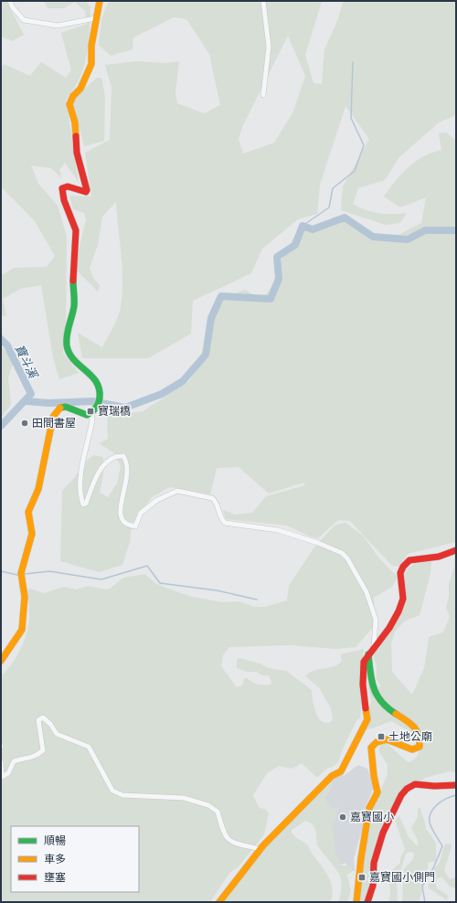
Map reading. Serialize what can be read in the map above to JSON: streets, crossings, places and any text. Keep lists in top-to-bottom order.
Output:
{
  "water": ["寶斗溪"],
  "places": {
    "transit": ["寶瑞橋", "土地公廟", "嘉寶國小側門"],
    "other": ["田間書屋", "嘉寶國小"]
  },
  "legend": ["順暢", "車多", "壅塞"]
}
